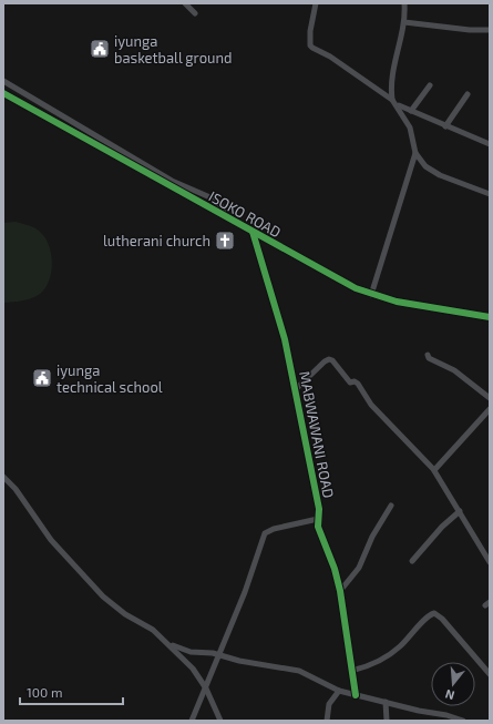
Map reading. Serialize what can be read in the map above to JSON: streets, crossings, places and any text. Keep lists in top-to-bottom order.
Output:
{
  "streets": {
    "street": ["ISOKO ROAD", "MABWAWANI ROAD"]
  },
  "crossings": [
    ["ISOKO ROAD", "MABWAWANI ROAD"]
  ],
  "places": {
    "public building": ["iyunga basketball ground", "iyunga technical school"],
    "church": ["lutherani church"]
  },
  "scale_bar": "100 m",
  "north": "bottom"
}
